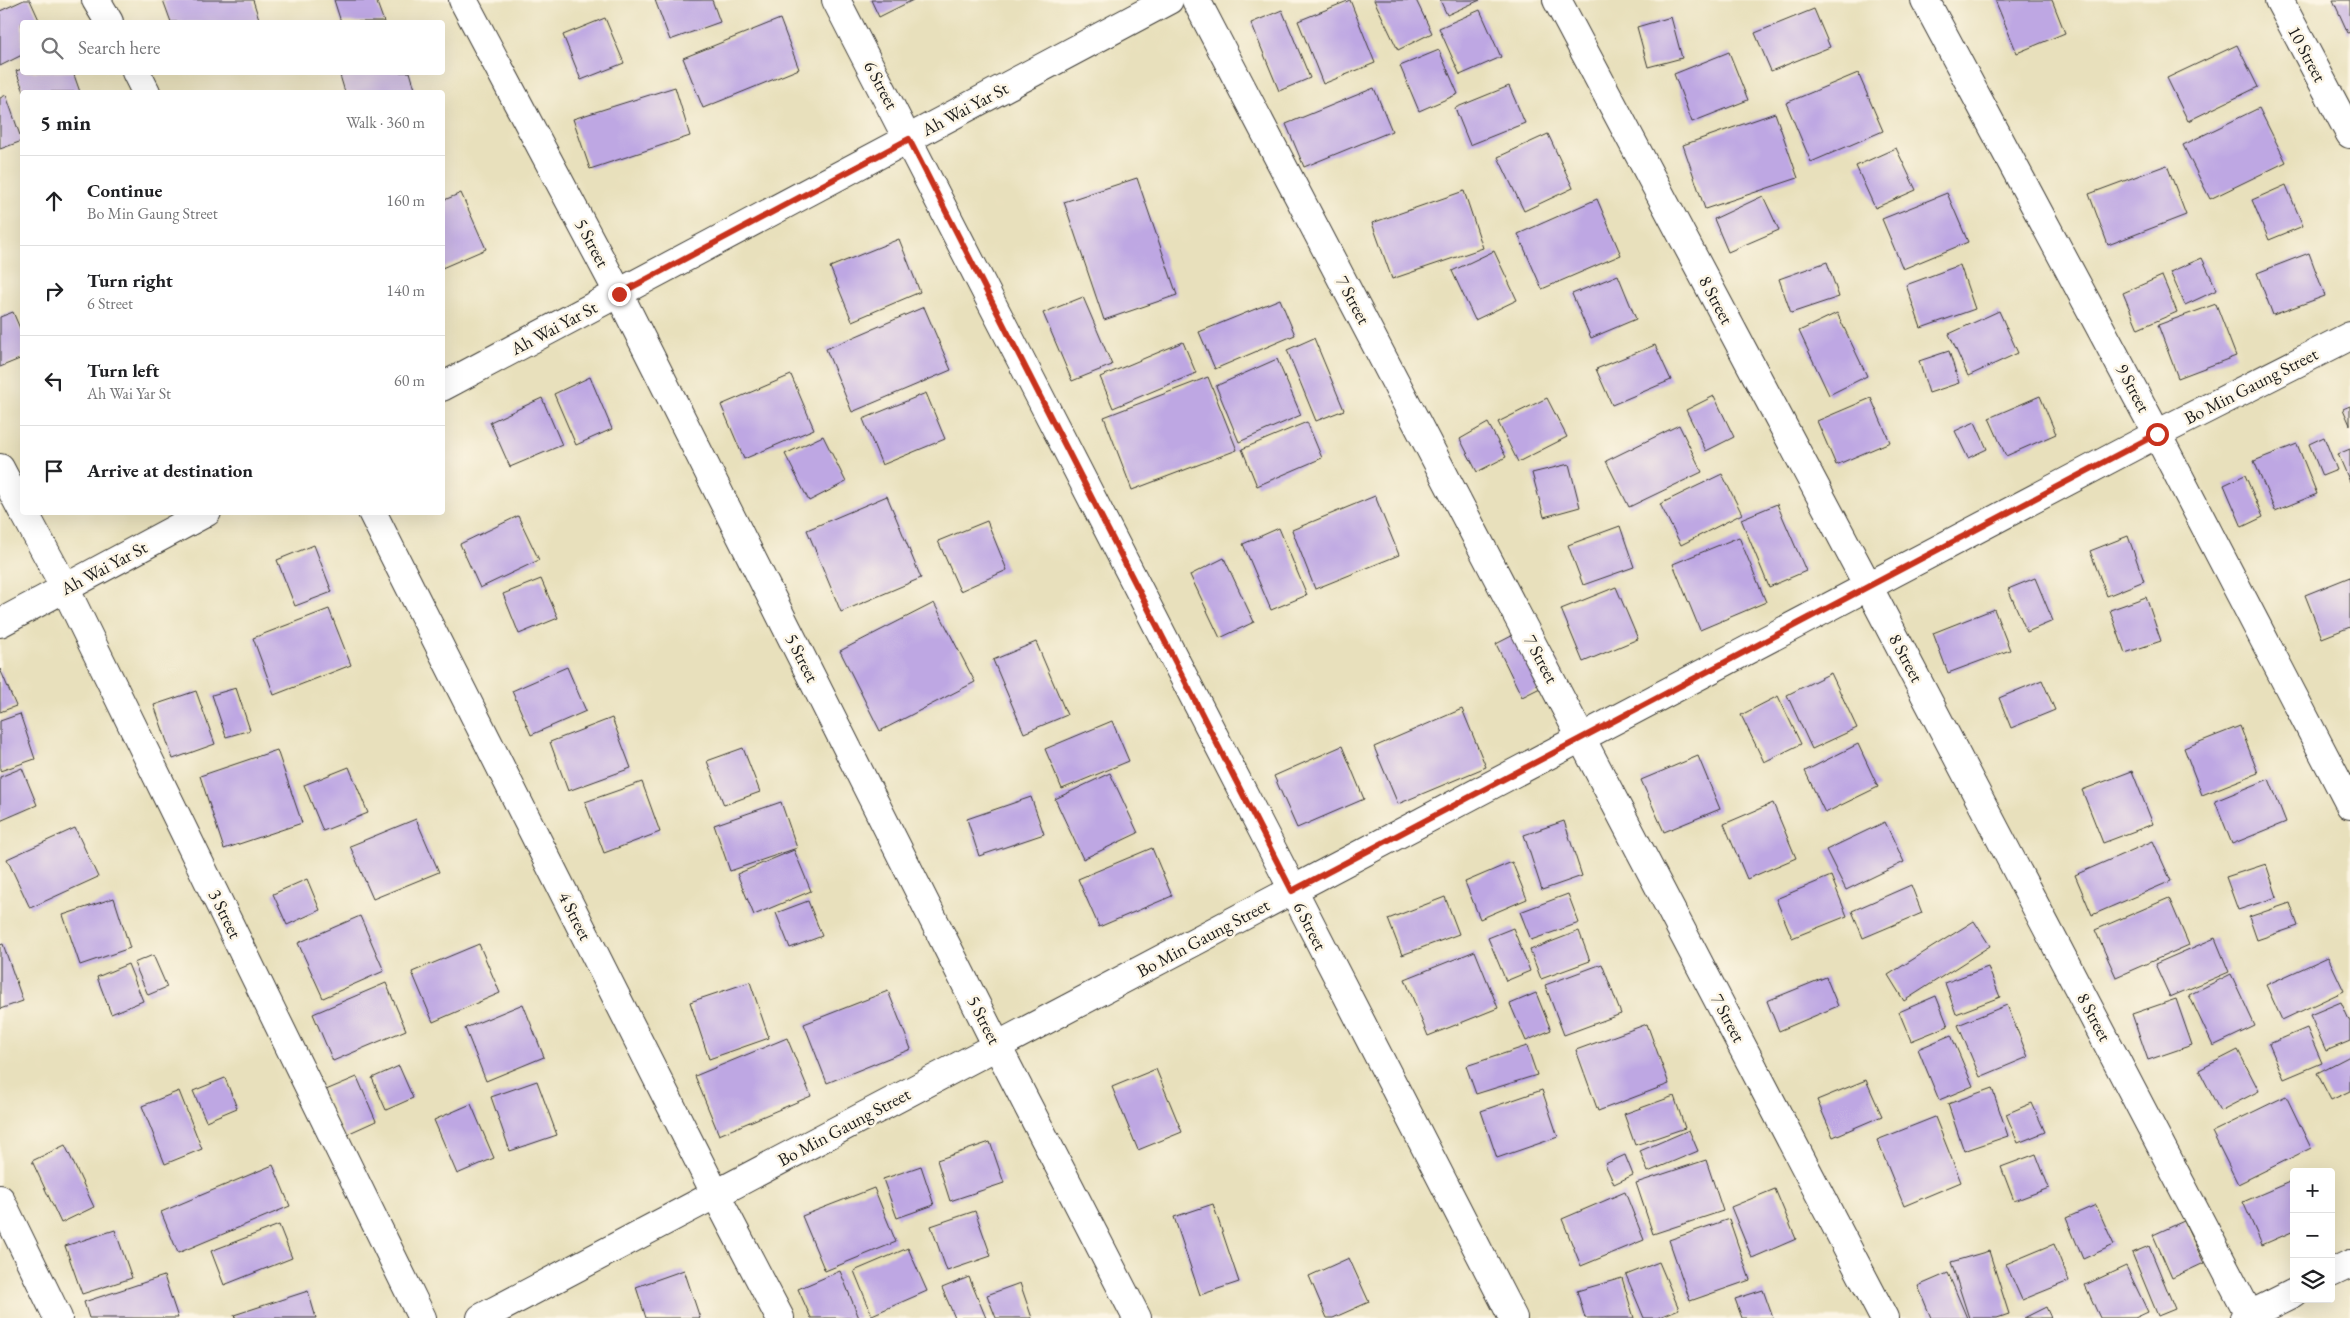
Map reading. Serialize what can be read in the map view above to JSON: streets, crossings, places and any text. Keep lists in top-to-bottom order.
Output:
{
  "streets": {
    "street": [
      "10 Street",
      "6 Street",
      "Ah Wai Yar St",
      "5 Street",
      "7 Street",
      "8 Street",
      "Bo Min Gaung Street",
      "9 Street",
      "3 Street",
      "4 Street"
    ]
  },
  "crossings": [
    ["6 Street", "Ah Wai Yar St"],
    ["6 Street", "Bo Min Gaung Street"],
    ["Ah Wai Yar St", "5 Street"],
    ["Ah Wai Yar St", "3 Street"],
    ["5 Street", "Bo Min Gaung Street"],
    ["7 Street", "Bo Min Gaung Street"],
    ["8 Street", "Bo Min Gaung Street"],
    ["Bo Min Gaung Street", "9 Street"],
    ["Bo Min Gaung Street", "4 Street"]
  ],
  "page": {
    "search": "Search here",
    "heading": ["5 min", "Walk · 360 m"],
    "list": [
      ["Continue", "Bo Min Gaung Street", "160 m"],
      ["Turn right", "6 Street", "140 m"],
      ["Turn left", "Ah Wai Yar St", "60 m"],
      "Arrive at destination"
    ],
    "map_buttons": ["+", "−"]
  }
}
